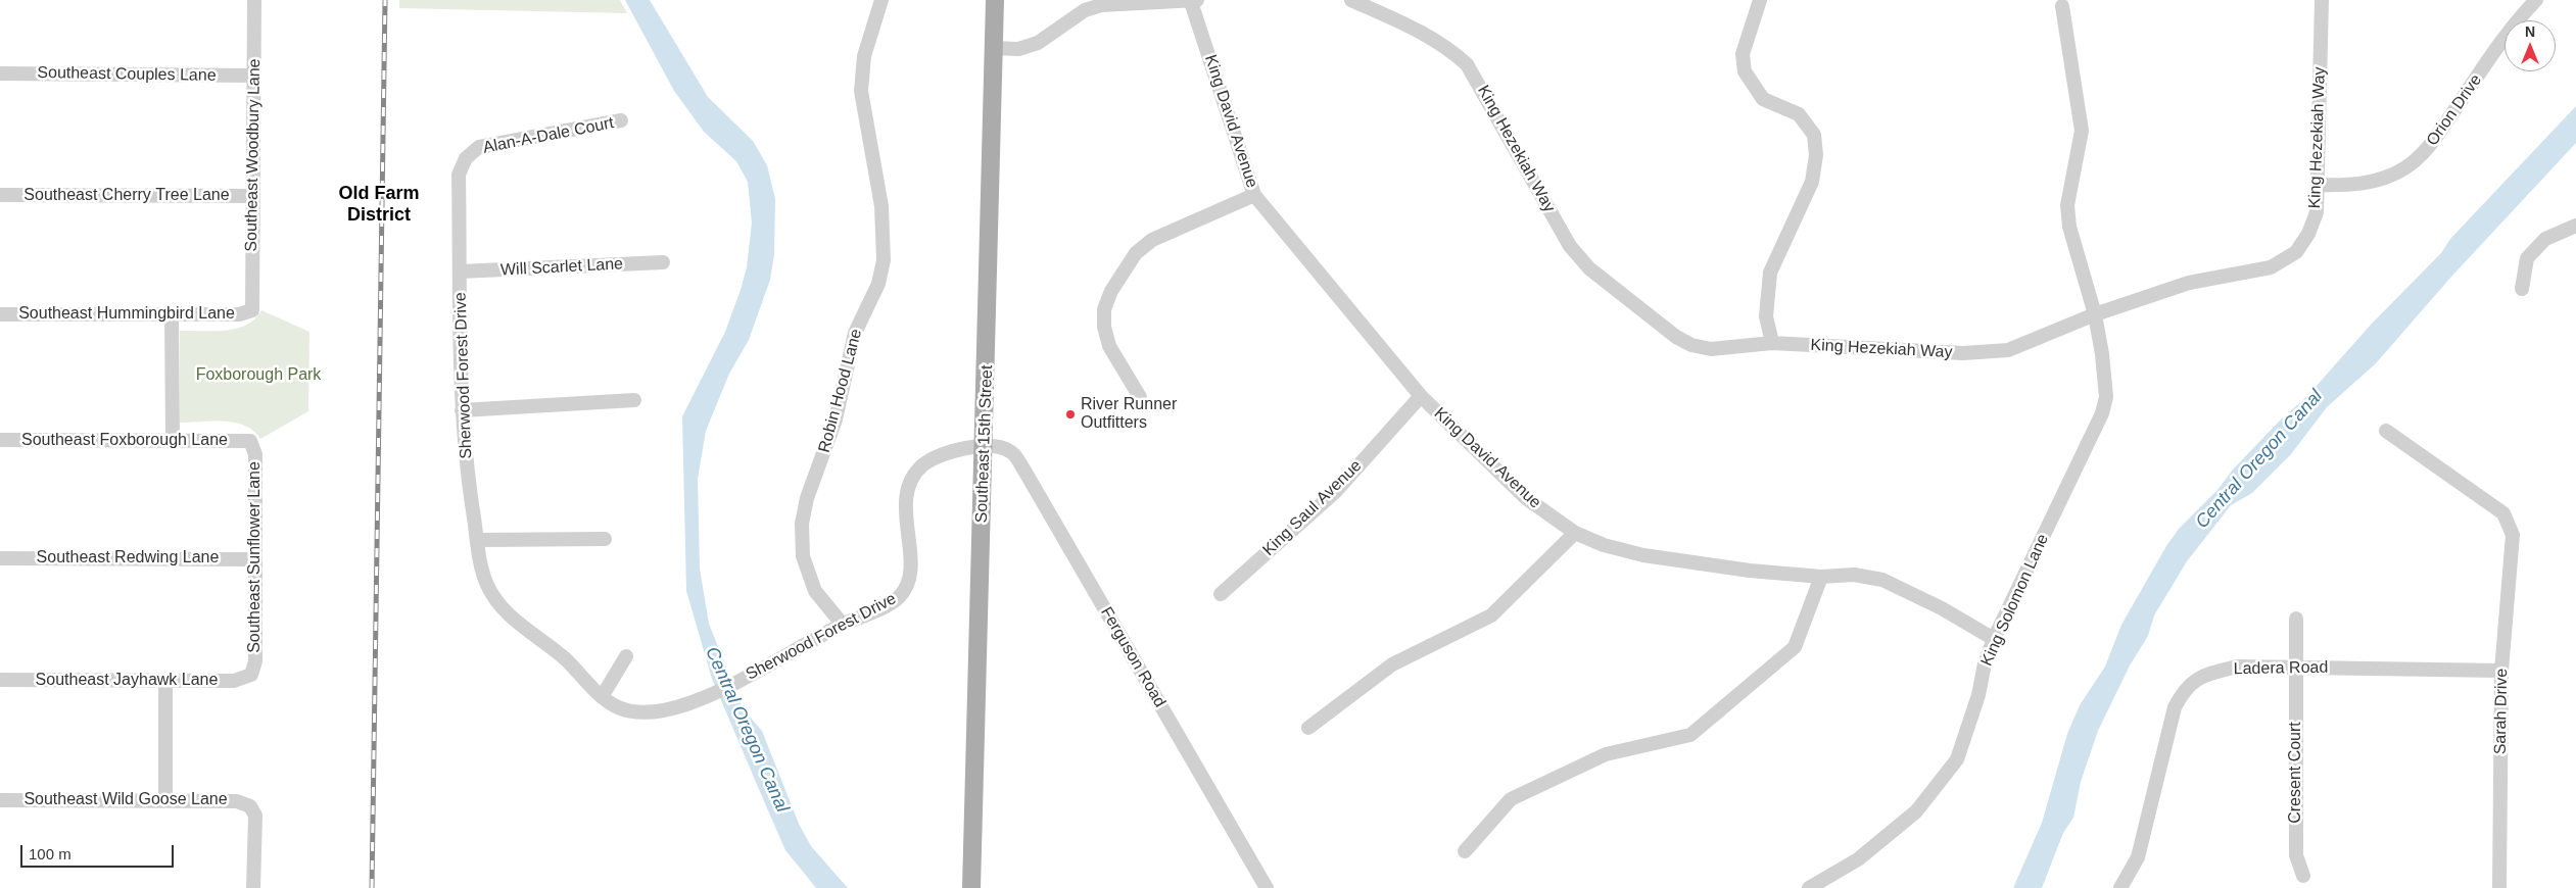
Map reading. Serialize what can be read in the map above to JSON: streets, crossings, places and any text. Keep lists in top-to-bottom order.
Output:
{
  "streets": {
    "main road": ["Southeast 15th Street"],
    "street": [
      "Southeast Couples Lane",
      "Orion Drive",
      "King David Avenue",
      "Alan-A-Dale Court",
      "King Hezekiah Way",
      "Southeast Woodbury Lane",
      "Southeast Cherry Tree Lane",
      "Will Scarlet Lane",
      "Southeast Hummingbird Lane",
      "Sherwood Forest Drive",
      "Robin Hood Lane",
      "Southeast Foxborough Lane",
      "King Saul Avenue",
      "Southeast Sunflower Lane",
      "Southeast Redwing Lane",
      "King Solomon Lane",
      "Ferguson Road",
      "Ladera Road",
      "Southeast Jayhawk Lane",
      "Sarah Drive",
      "Cresent Court",
      "Southeast Wild Goose Lane"
    ]
  },
  "crossings": [
    ["Southeast Couples Lane", "Southeast Woodbury Lane"],
    ["Orion Drive", "King Hezekiah Way"],
    ["King David Avenue", "King Saul Avenue"],
    ["King David Avenue", "King Solomon Lane"],
    ["Alan-A-Dale Court", "Sherwood Forest Drive"],
    ["King Hezekiah Way", "King Solomon Lane"],
    ["Southeast Woodbury Lane", "Southeast Cherry Tree Lane"],
    ["Southeast Woodbury Lane", "Southeast Hummingbird Lane"],
    ["Will Scarlet Lane", "Sherwood Forest Drive"],
    ["Sherwood Forest Drive", "Robin Hood Lane"],
    ["Sherwood Forest Drive", "Southeast 15th Street"],
    ["Sherwood Forest Drive", "Ferguson Road"],
    ["Southeast Foxborough Lane", "Southeast Sunflower Lane"],
    ["Southeast 15th Street", "Ferguson Road"],
    ["Southeast Sunflower Lane", "Southeast Redwing Lane"],
    ["Southeast Sunflower Lane", "Southeast Jayhawk Lane"],
    ["Ladera Road", "Sarah Drive"],
    ["Ladera Road", "Cresent Court"]
  ],
  "districts": ["Old Farm District"],
  "water": ["Central Oregon Canal"],
  "parks": ["Foxborough Park"],
  "places": ["River Runner Outfitters"],
  "scale_bar": "100 m",
  "north": "top"
}
